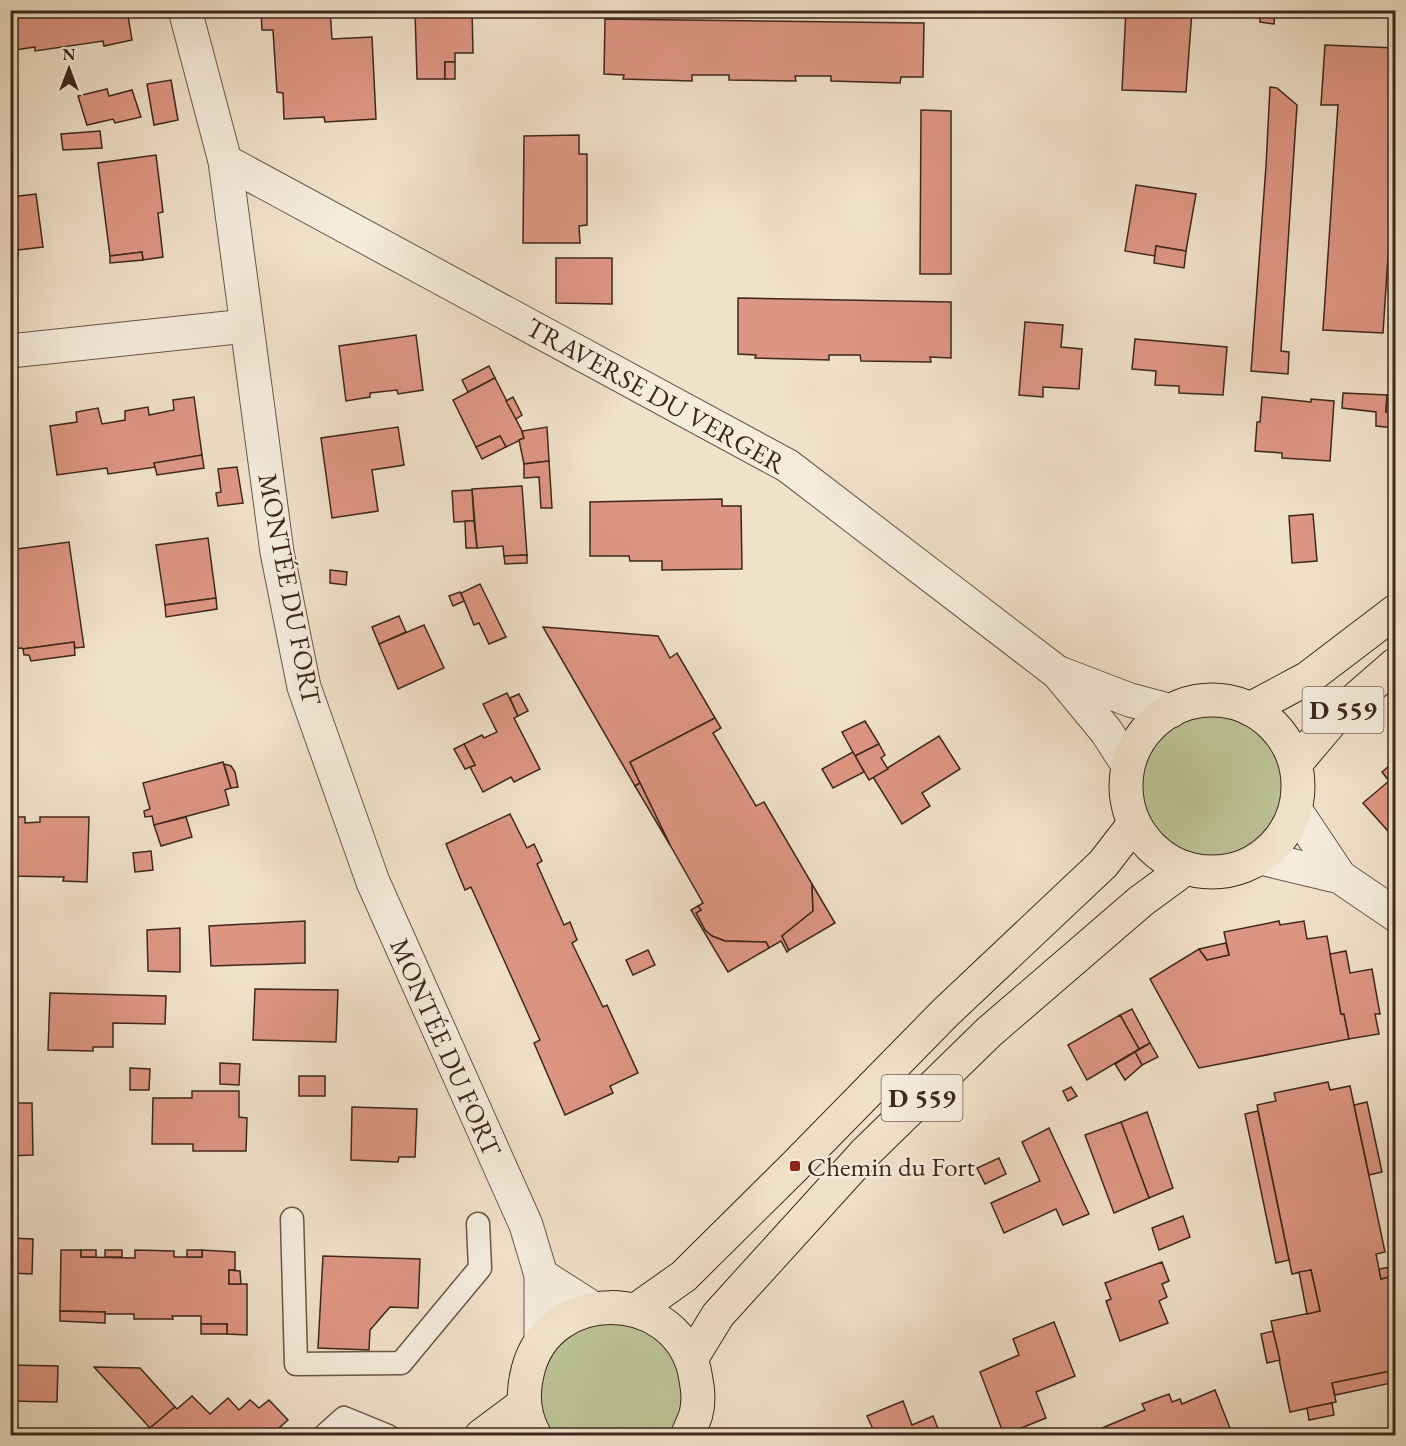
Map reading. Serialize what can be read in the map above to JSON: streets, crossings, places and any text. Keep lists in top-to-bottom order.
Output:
{
  "streets": {
    "main road": ["D 559"],
    "street": ["TRAVERSE DU VERGER", "MONTÉE DU FORT"]
  },
  "crossings": [
    ["TRAVERSE DU VERGER", "MONTÉE DU FORT"],
    ["TRAVERSE DU VERGER", "D 559"]
  ],
  "places": {
    "transit": ["Chemin du Fort"]
  },
  "north": "top"
}
